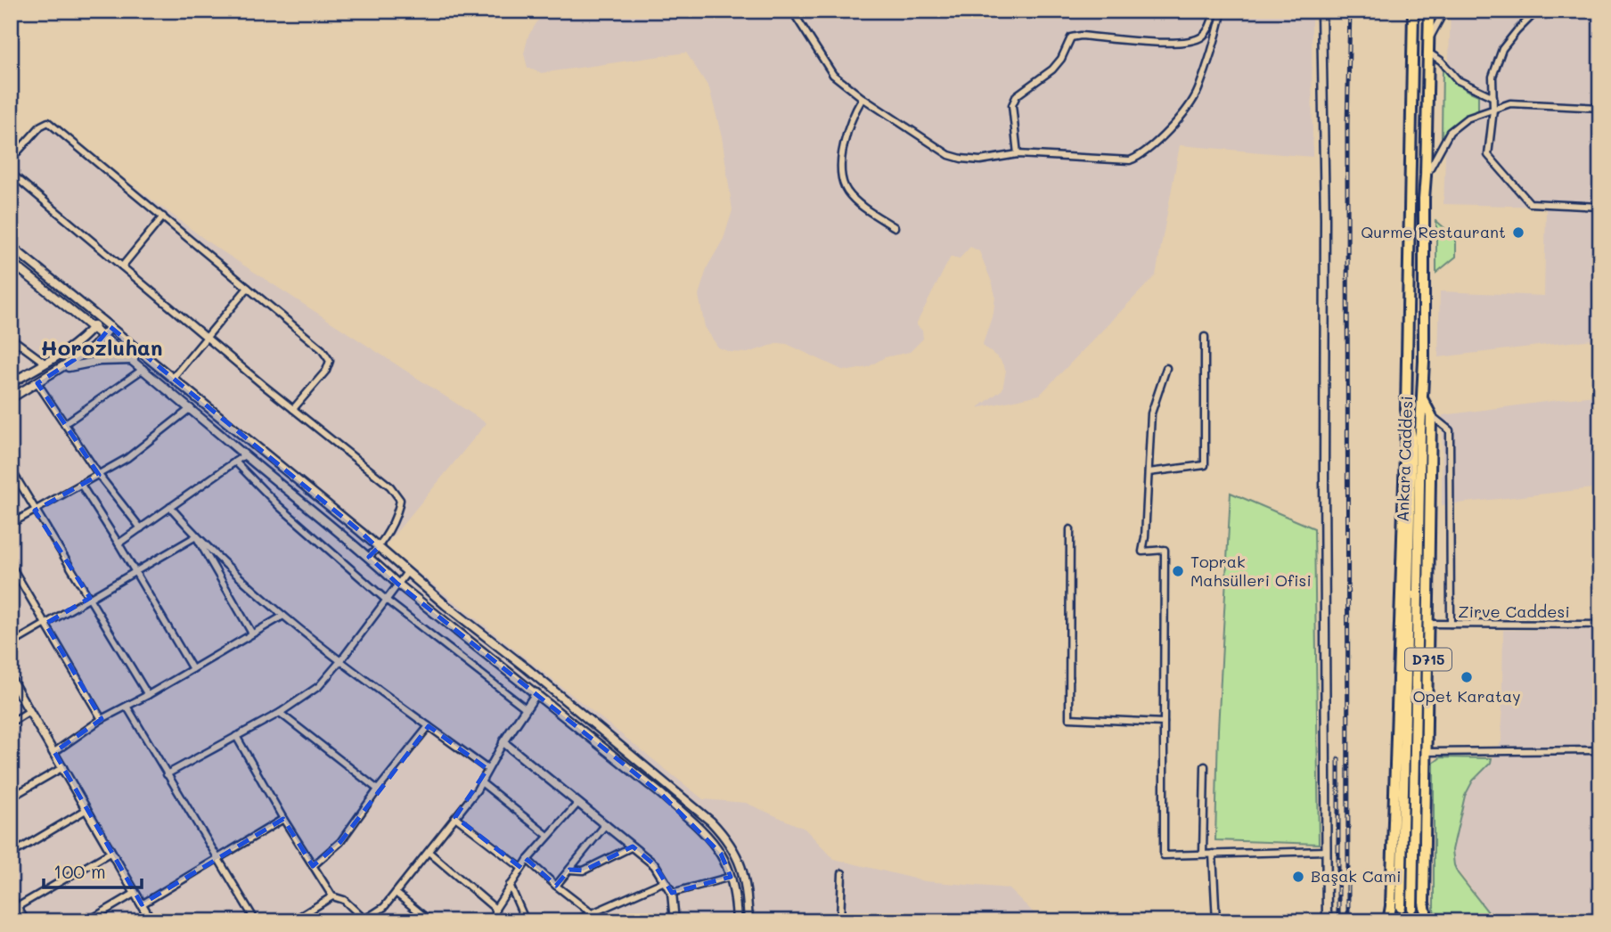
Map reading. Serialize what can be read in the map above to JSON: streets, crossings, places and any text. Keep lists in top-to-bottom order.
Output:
{
  "streets": {
    "highway": ["Ankara Caddesi", "D715"],
    "street": ["Zirve Caddesi"]
  },
  "crossings": [
    ["Ankara Caddesi", "D715"],
    ["Zirve Caddesi", "D715"]
  ],
  "districts": ["Horozluhan"],
  "places": [
    "Qurme Restaurant",
    "Toprak Mahsülleri Ofisi",
    "Opet Karatay",
    "Başak Cami"
  ],
  "scale_bar": "100 m"
}
